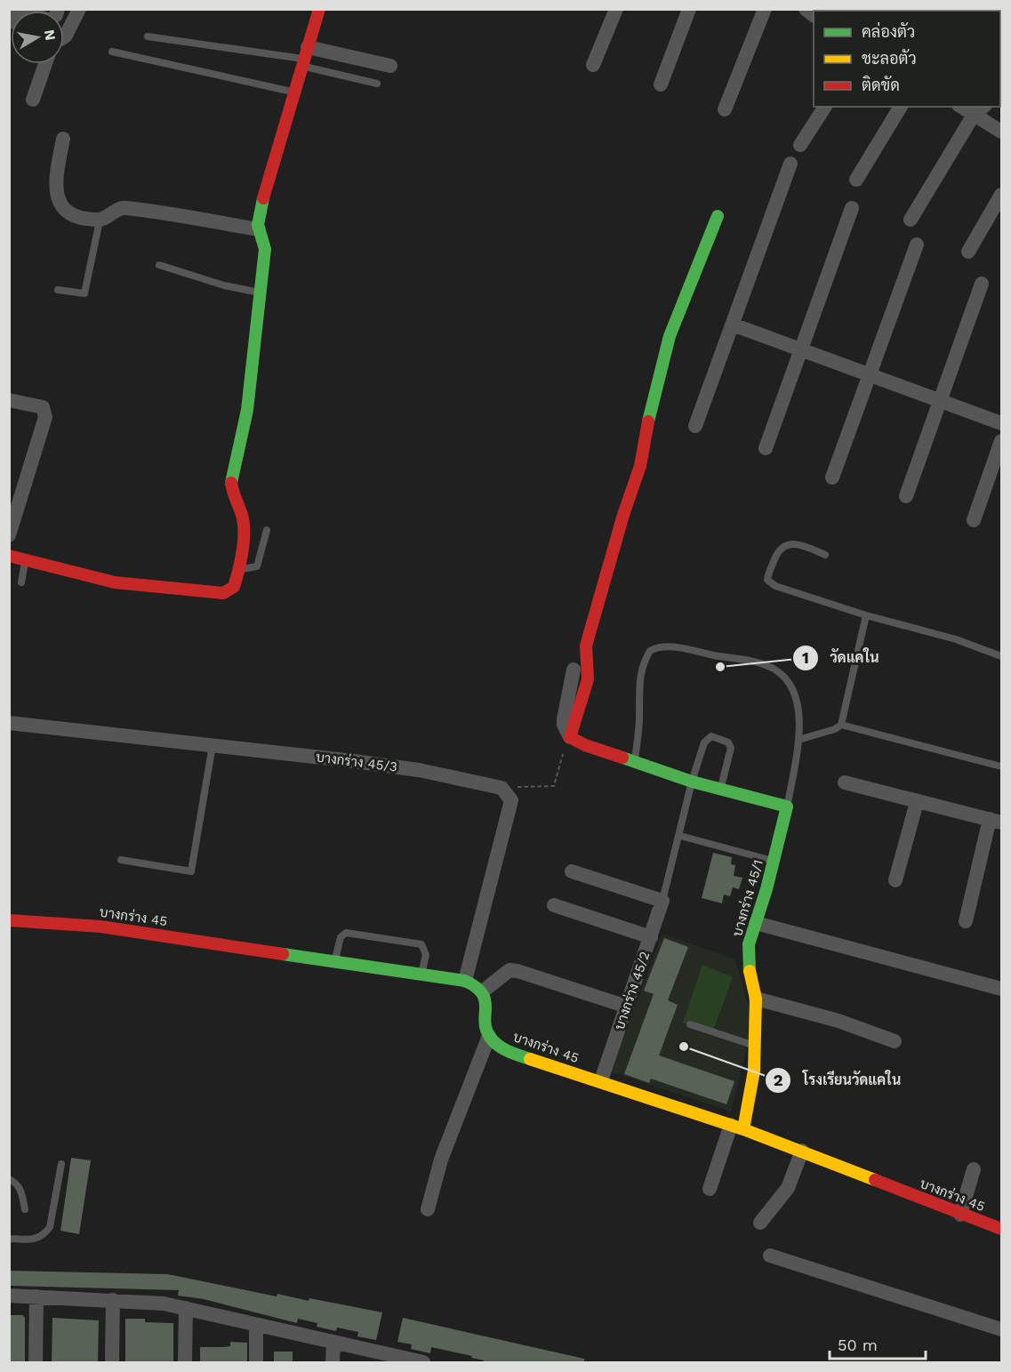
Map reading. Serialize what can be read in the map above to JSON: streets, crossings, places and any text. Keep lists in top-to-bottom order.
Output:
{
  "streets": {
    "street": [
      "บางกร่าง 45/3",
      "บางกร่าง 45/1",
      "บางกร่าง 45",
      "บางกร่าง 45/2"
    ]
  },
  "crossings": [
    ["บางกร่าง 45/1", "บางกร่าง 45"],
    ["บางกร่าง 45", "บางกร่าง 45/2"]
  ],
  "places": ["วัดแคใน", "โรงเรียนวัดแคใน"],
  "legend": ["คล่องตัว", "ชะลอตัว", "ติดขัด"],
  "scale_bar": "50 m",
  "north": "right"
}
